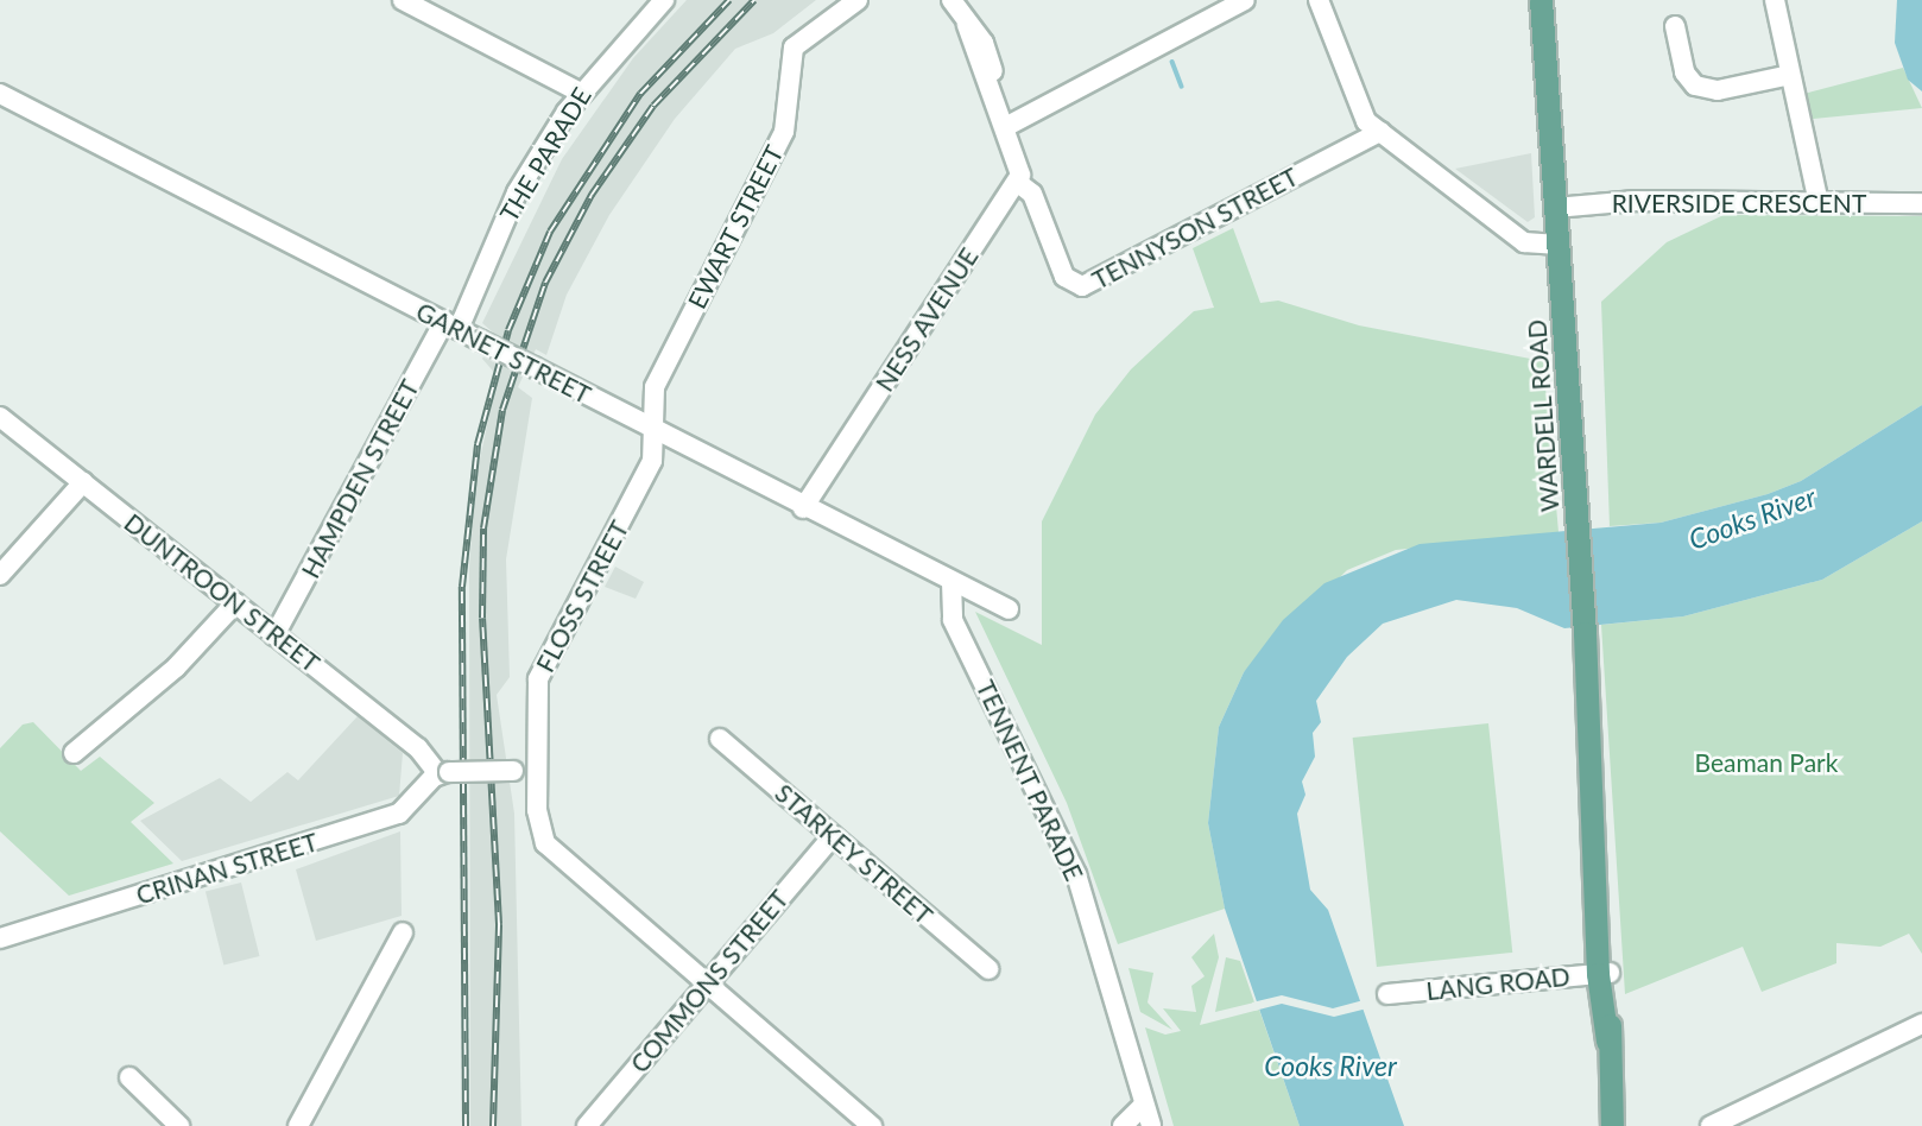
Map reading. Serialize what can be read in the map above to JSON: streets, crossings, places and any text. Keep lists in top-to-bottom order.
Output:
{
  "streets": {
    "main road": ["WARDELL ROAD"],
    "street": [
      "THE PARADE",
      "RIVERSIDE CRESCENT",
      "EWART STREET",
      "TENNYSON STREET",
      "NESS AVENUE",
      "GARNET STREET",
      "HAMPDEN STREET",
      "DUNTROON STREET",
      "FLOSS STREET",
      "TENNENT PARADE",
      "STARKEY STREET",
      "CRINAN STREET",
      "COMMONS STREET",
      "LANG ROAD"
    ]
  },
  "crossings": [
    ["THE PARADE", "GARNET STREET"],
    ["THE PARADE", "HAMPDEN STREET"],
    ["RIVERSIDE CRESCENT", "WARDELL ROAD"],
    ["EWART STREET", "GARNET STREET"],
    ["EWART STREET", "FLOSS STREET"],
    ["TENNYSON STREET", "NESS AVENUE"],
    ["NESS AVENUE", "GARNET STREET"],
    ["GARNET STREET", "HAMPDEN STREET"],
    ["GARNET STREET", "FLOSS STREET"],
    ["GARNET STREET", "TENNENT PARADE"],
    ["WARDELL ROAD", "LANG ROAD"],
    ["HAMPDEN STREET", "DUNTROON STREET"],
    ["DUNTROON STREET", "CRINAN STREET"],
    ["STARKEY STREET", "COMMONS STREET"]
  ],
  "water": ["Cooks River"],
  "parks": ["Beaman Park"]
}
